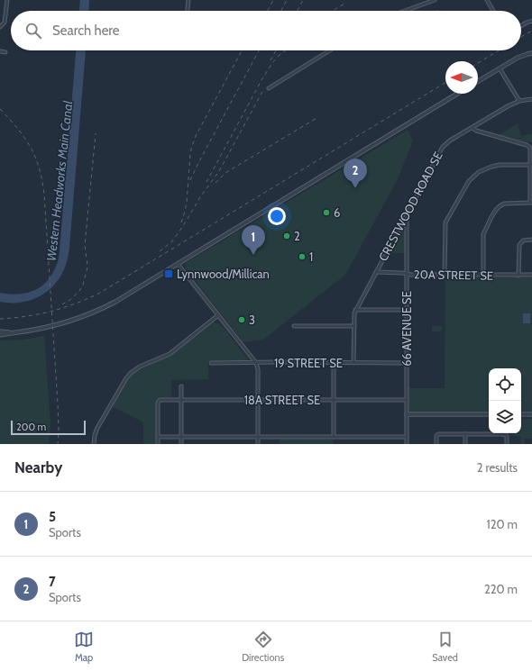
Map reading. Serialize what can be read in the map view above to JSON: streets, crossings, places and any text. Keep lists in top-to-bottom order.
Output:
{
  "streets": {
    "street": [
      "CRESTWOOD ROAD SE",
      "20A STREET SE",
      "66 AVENUE SE",
      "19 STREET SE",
      "18A STREET SE"
    ]
  },
  "crossings": [
    ["CRESTWOOD ROAD SE", "20A STREET SE"],
    ["CRESTWOOD ROAD SE", "66 AVENUE SE"],
    ["CRESTWOOD ROAD SE", "19 STREET SE"],
    ["20A STREET SE", "66 AVENUE SE"],
    ["66 AVENUE SE", "19 STREET SE"],
    ["66 AVENUE SE", "18A STREET SE"]
  ],
  "water": ["Western Headworks Main Canal"],
  "places": {
    "other": [
      "6",
      "2",
      "1",
      "3"
    ],
    "transit": ["Lynnwood/Millican"]
  },
  "scale_bar": "200 m",
  "north": "left",
  "page": {
    "search": "Search here",
    "pins": ["2", "1"],
    "scale": "200 m",
    "heading": ["Nearby", "2 results"],
    "list": [
      {
        "mark": "1",
        "name": "5",
        "note": "Sports",
        "value": "120 m"
      },
      {
        "mark": "2",
        "name": "7",
        "note": "Sports",
        "value": "220 m"
      }
    ],
    "nav": ["Map", "Directions", "Saved"]
  }
}
